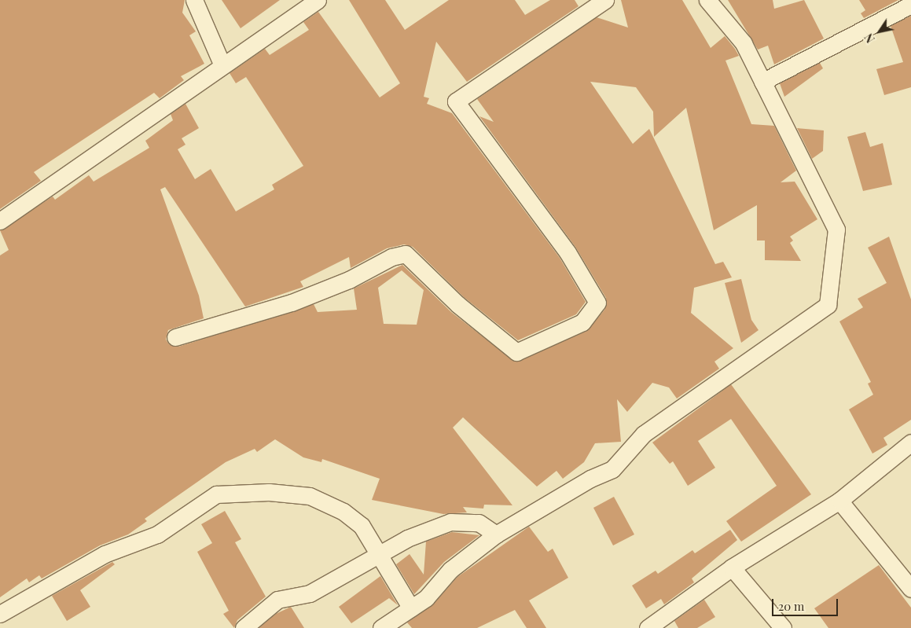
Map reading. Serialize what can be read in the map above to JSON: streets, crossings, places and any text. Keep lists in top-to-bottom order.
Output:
{
  "scale_bar": "20 m",
  "north": "bottom left"
}
